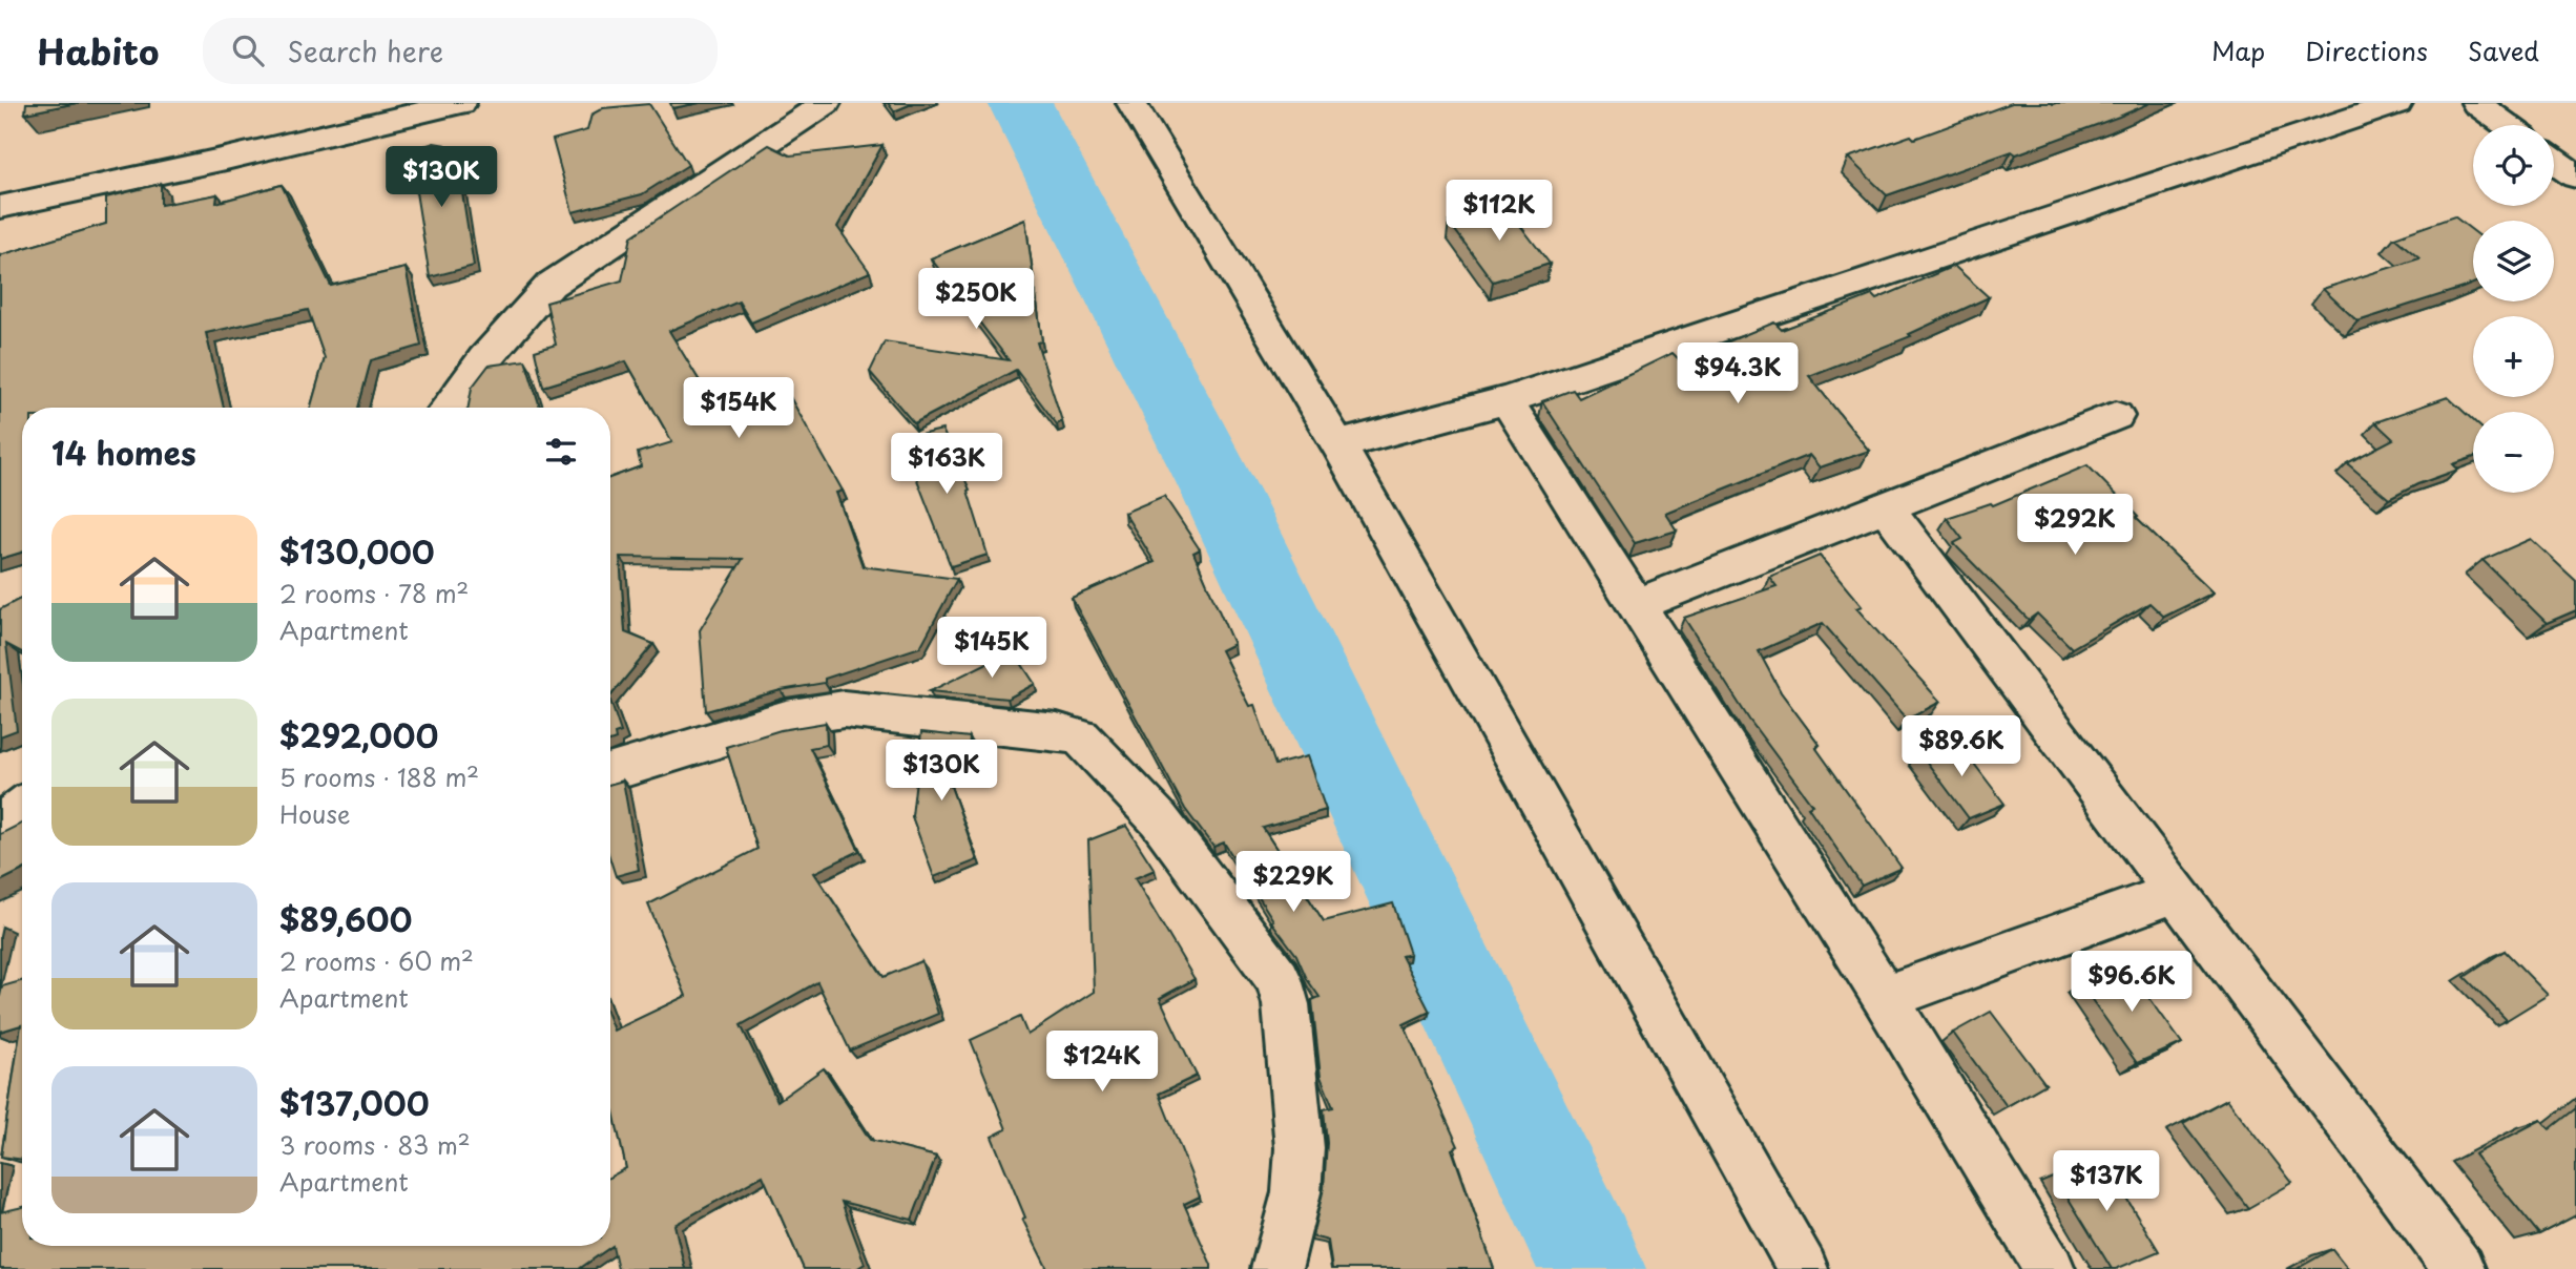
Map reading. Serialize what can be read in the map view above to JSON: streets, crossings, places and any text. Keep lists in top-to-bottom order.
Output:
{
  "page": {
    "header": "Habito",
    "search": "Search here",
    "nav": ["Map", "Directions", "Saved"],
    "map_buttons": ["+", "−"],
    "price": [
      "$130K",
      "$112K",
      "$250K",
      "$94.3K",
      "$154K",
      "$163K",
      "$292K",
      "$145K",
      "$89.6K",
      "$130K",
      "$229K",
      "$96.6K",
      "$124K",
      "$137K"
    ],
    "heading": "14 homes",
    "list": [
      {
        "name": "$130,000",
        "note": "2 rooms · 78 m² · Apartment"
      },
      {
        "name": "$292,000",
        "note": "5 rooms · 188 m² · House"
      },
      {
        "name": "$89,600",
        "note": "2 rooms · 60 m² · Apartment"
      },
      {
        "name": "$137,000",
        "note": "3 rooms · 83 m² · Apartment"
      }
    ]
  }
}
